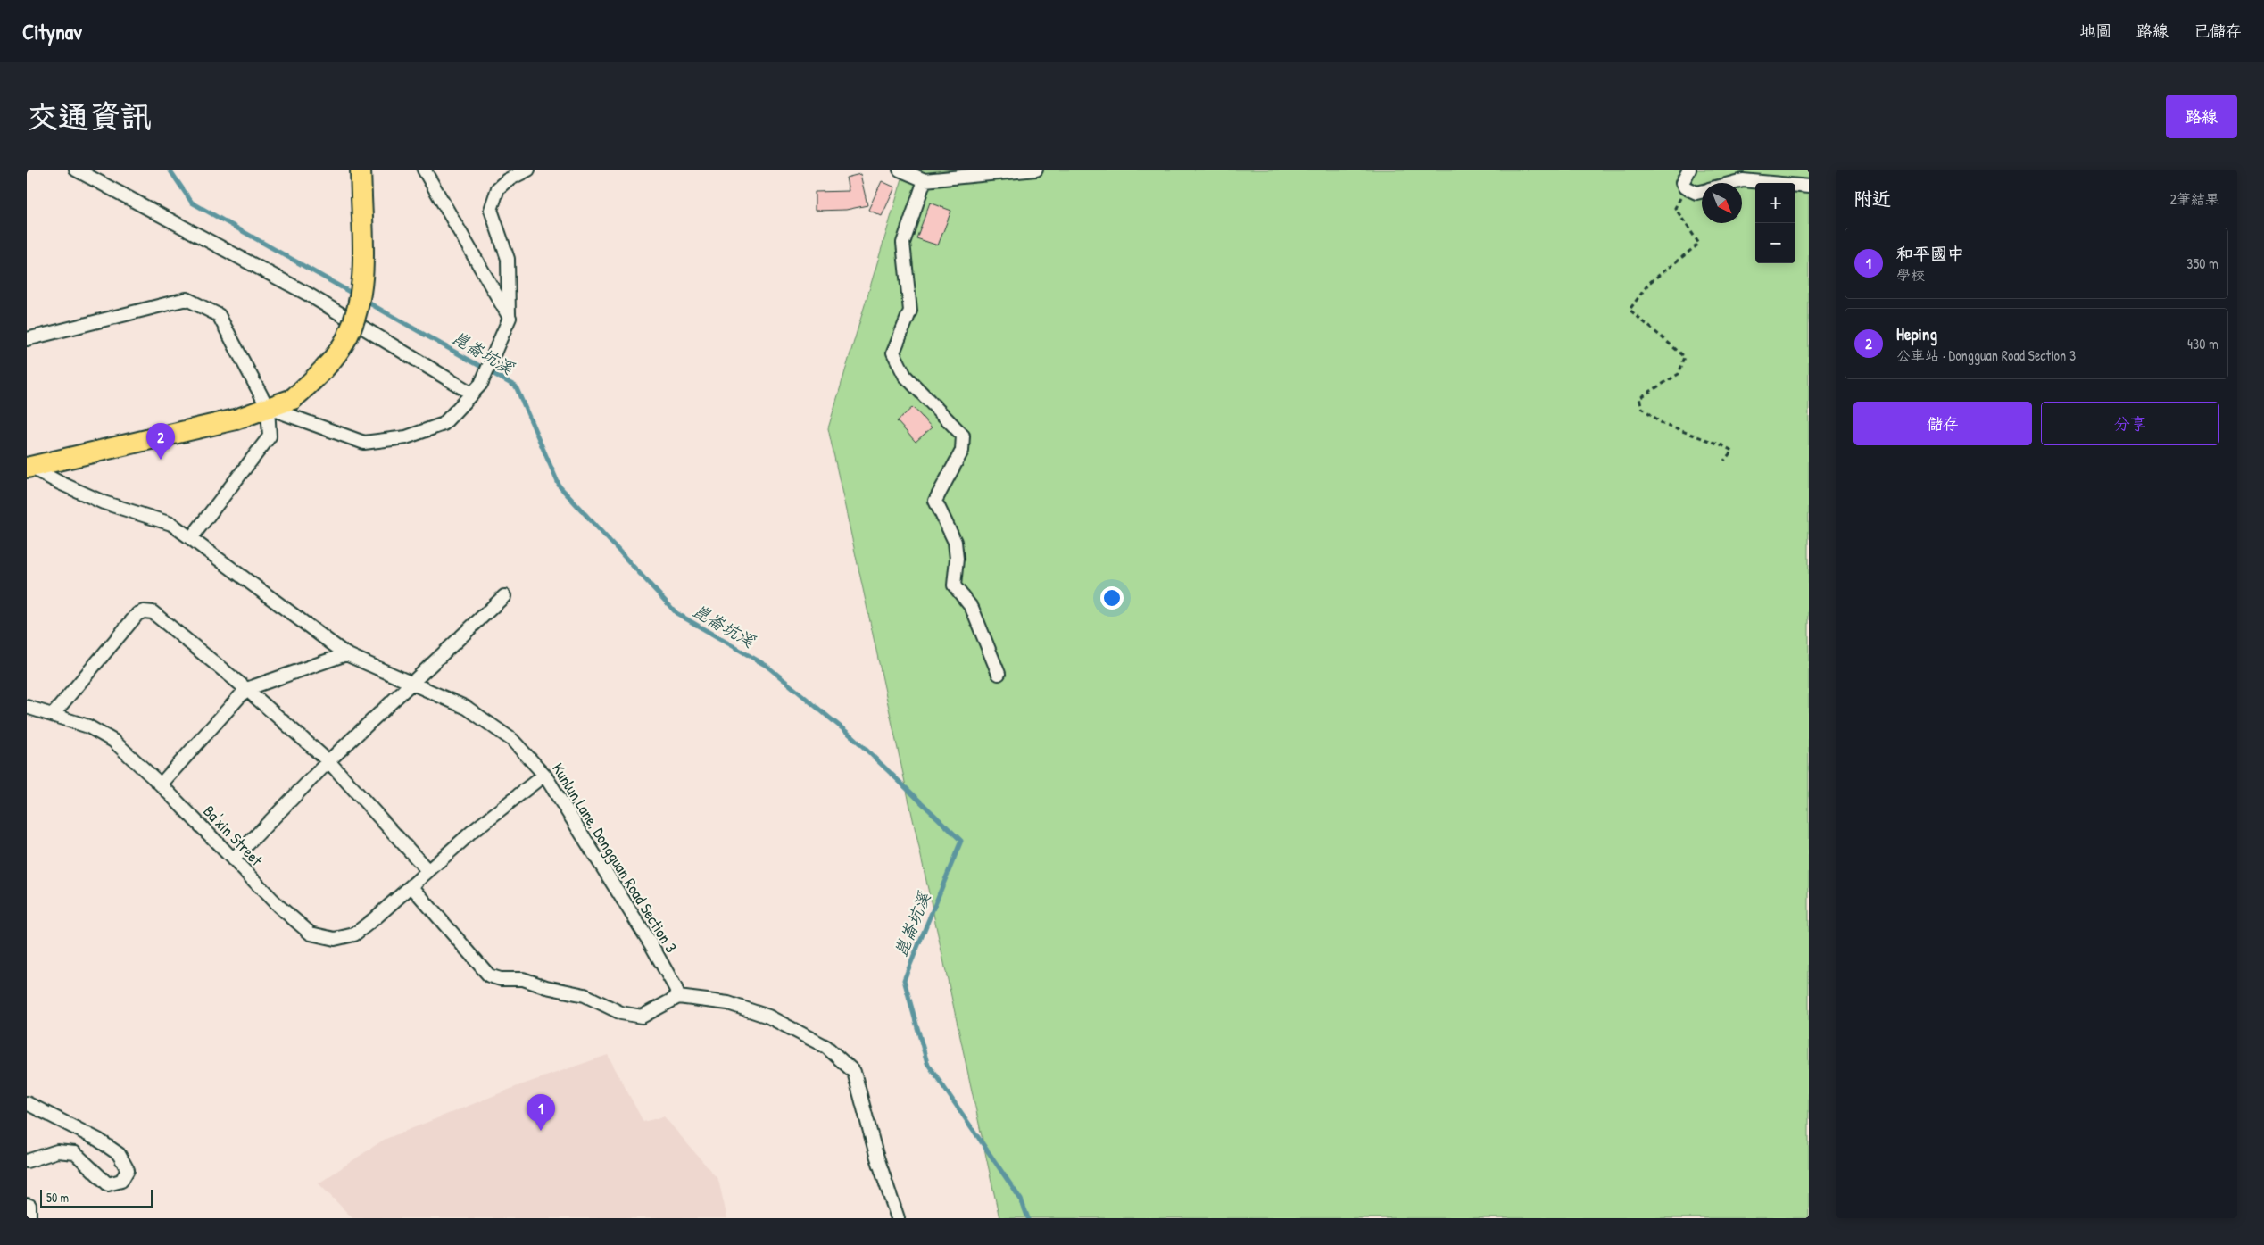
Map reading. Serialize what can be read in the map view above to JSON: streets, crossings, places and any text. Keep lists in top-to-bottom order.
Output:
{
  "streets": {
    "street": ["Ba'xin Street", "Kunlun Lane, Dongguan Road Section 3"]
  },
  "crossings": [
    ["Ba'xin Street", "Kunlun Lane, Dongguan Road Section 3"]
  ],
  "water": ["崑崙坑溪"],
  "scale_bar": "50 m",
  "north": "bottom right",
  "page": {
    "header": "Citynav",
    "nav": ["地圖", "路線", "已儲存"],
    "buttons": [
      "路線",
      ["儲存", "分享"]
    ],
    "title": "交通資訊",
    "heading": ["附近", "2筆結果"],
    "map_buttons": ["+", "−"],
    "list": [
      {
        "mark": "1",
        "name": "和平國中",
        "note": "學校",
        "value": "350 m"
      },
      {
        "mark": "2",
        "name": "Heping",
        "note": "公車站 · Dongguan Road Section 3",
        "value": "430 m"
      }
    ],
    "pins": ["2", "1"],
    "scale": "50 m"
  }
}
